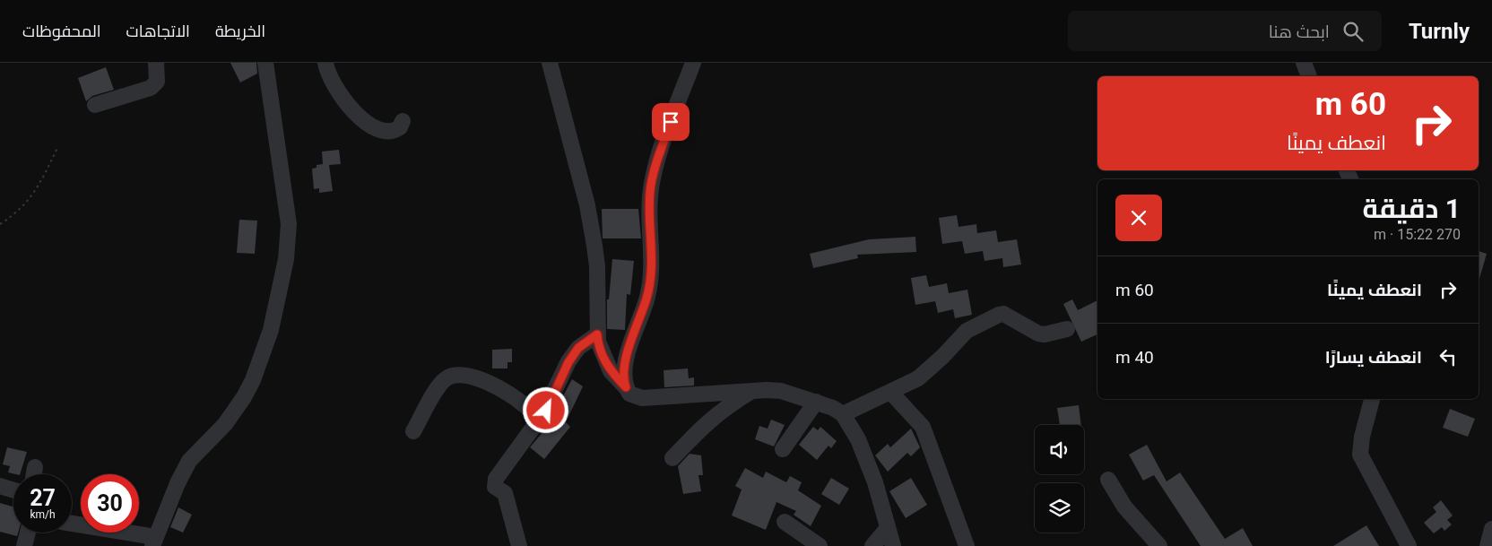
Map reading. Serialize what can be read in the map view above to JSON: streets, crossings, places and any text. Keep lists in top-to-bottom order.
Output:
{
  "page": {
    "header": "Turnly",
    "search": "ابحث هنا",
    "nav": ["الخريطة", "الاتجاهات", "المحفوظات"],
    "turn": ["60 m", "انعطف يمينًا"],
    "heading": ["1 دقيقة", "270 m · 15:22"],
    "list": [
      {
        "name": "انعطف يمينًا",
        "value": "60 m"
      },
      {
        "name": "انعطف يسارًا",
        "value": "40 m"
      }
    ],
    "speed": "27 km/h",
    "limit": "30"
  }
}
